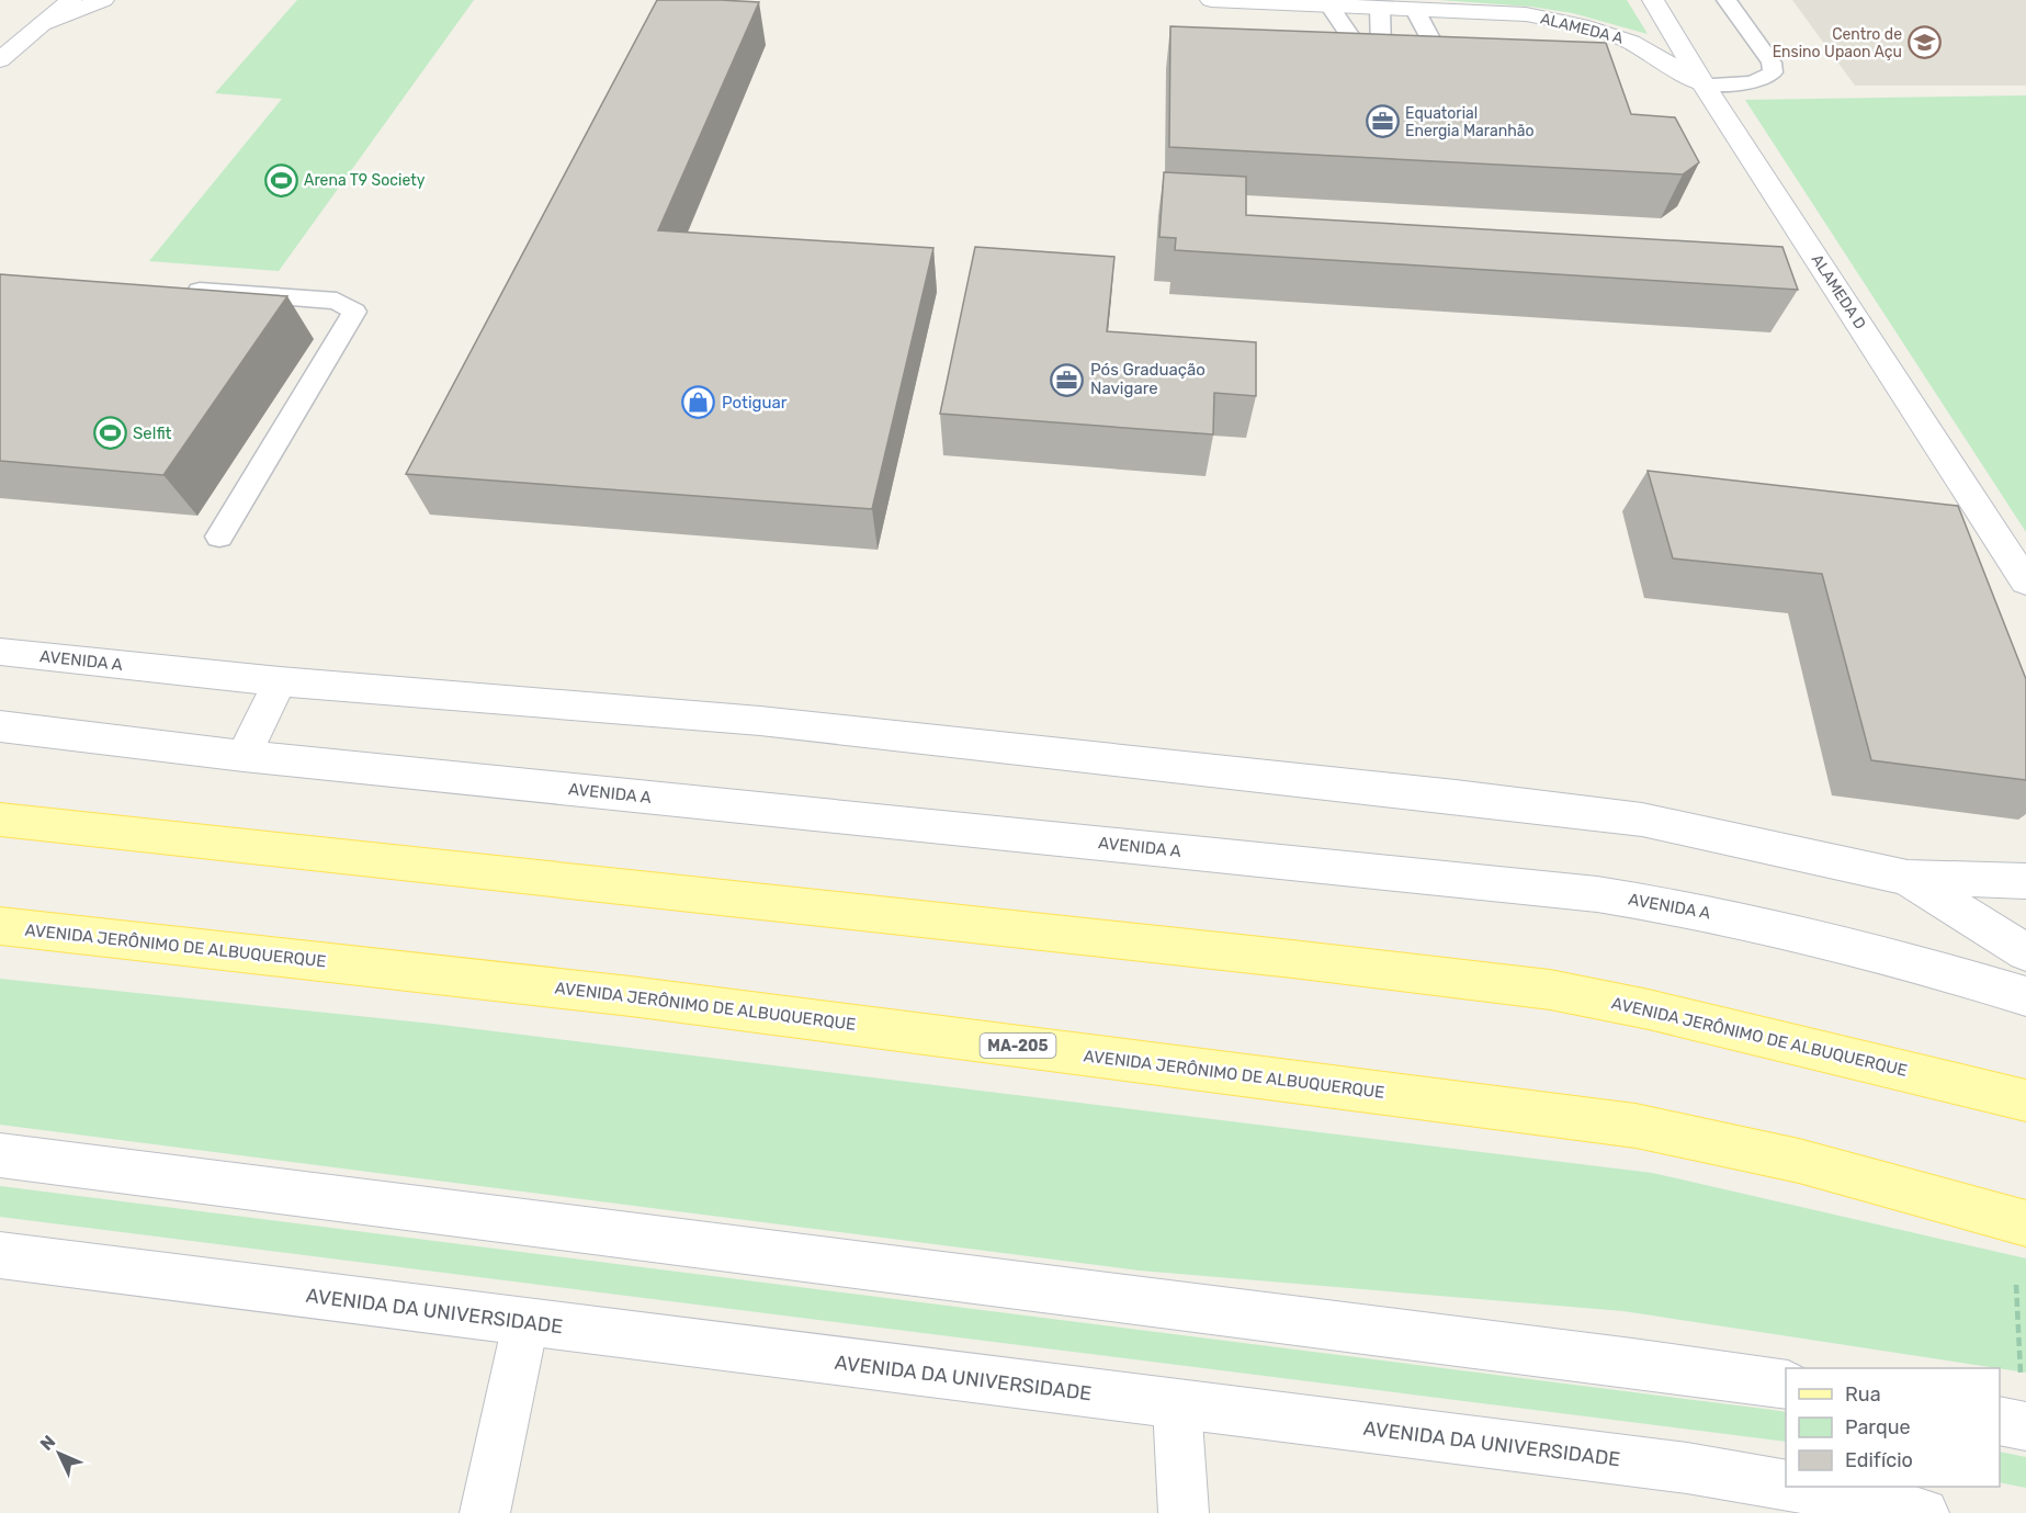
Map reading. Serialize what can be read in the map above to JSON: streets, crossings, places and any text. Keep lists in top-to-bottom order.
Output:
{
  "streets": {
    "main road": ["AVENIDA JERÔNIMO DE ALBUQUERQUE", "MA-205"],
    "street": [
      "ALAMEDA A",
      "ALAMEDA D",
      "AVENIDA A",
      "AVENIDA DA UNIVERSIDADE"
    ]
  },
  "crossings": [
    ["ALAMEDA A", "ALAMEDA D"]
  ],
  "places": {
    "school or university": ["Centro de Ensino Upaon Açu"],
    "office": ["Equatorial Energia Maranhão", "Pós Graduação Navigare"],
    "sports": ["Arena T9 Society", "Selfit"],
    "shop": ["Potiguar"]
  },
  "legend": ["Rua", "Parque", "Edifício"],
  "north": "top left"
}
